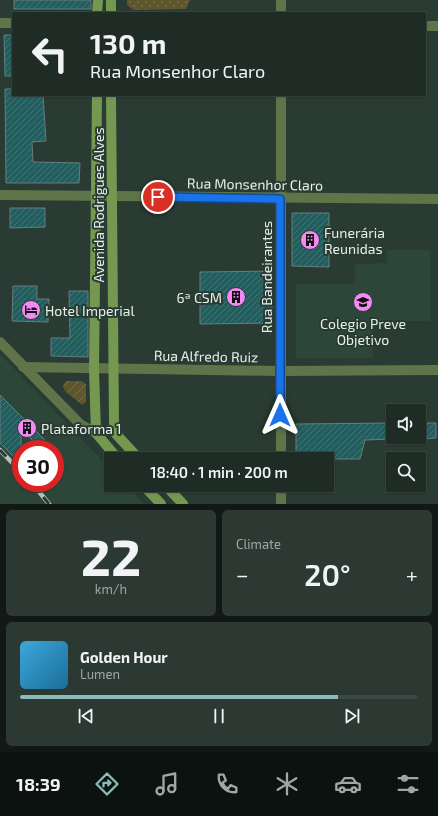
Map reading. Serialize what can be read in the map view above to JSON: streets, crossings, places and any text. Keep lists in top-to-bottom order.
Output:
{
  "streets": {
    "main road": ["Avenida Rodrigues Alves"],
    "street": ["Rua Monsenhor Claro", "Rua Bandeirantes", "Rua Alfredo Ruiz"]
  },
  "crossings": [
    ["Rua Monsenhor Claro", "Avenida Rodrigues Alves"],
    ["Rua Monsenhor Claro", "Rua Bandeirantes"],
    ["Avenida Rodrigues Alves", "Rua Alfredo Ruiz"],
    ["Rua Bandeirantes", "Rua Alfredo Ruiz"]
  ],
  "places": {
    "building": ["Funerária Reunidas", "6ª CSM", "Plataforma 1"],
    "school or university": ["Colegio Preve Objetivo"],
    "hotel": ["Hotel Imperial"]
  },
  "page": {
    "turn": ["130 m", "Rua Monsenhor Claro"],
    "limit": "30",
    "trip": "18:40 · 1 min · 200 m",
    "tile": [
      ["22", "km/h"],
      "Climate"
    ],
    "heat": ["−", "20°", "+"],
    "song": ["Golden Hour", "Lumen"],
    "tabs": "18:39"
  }
}
